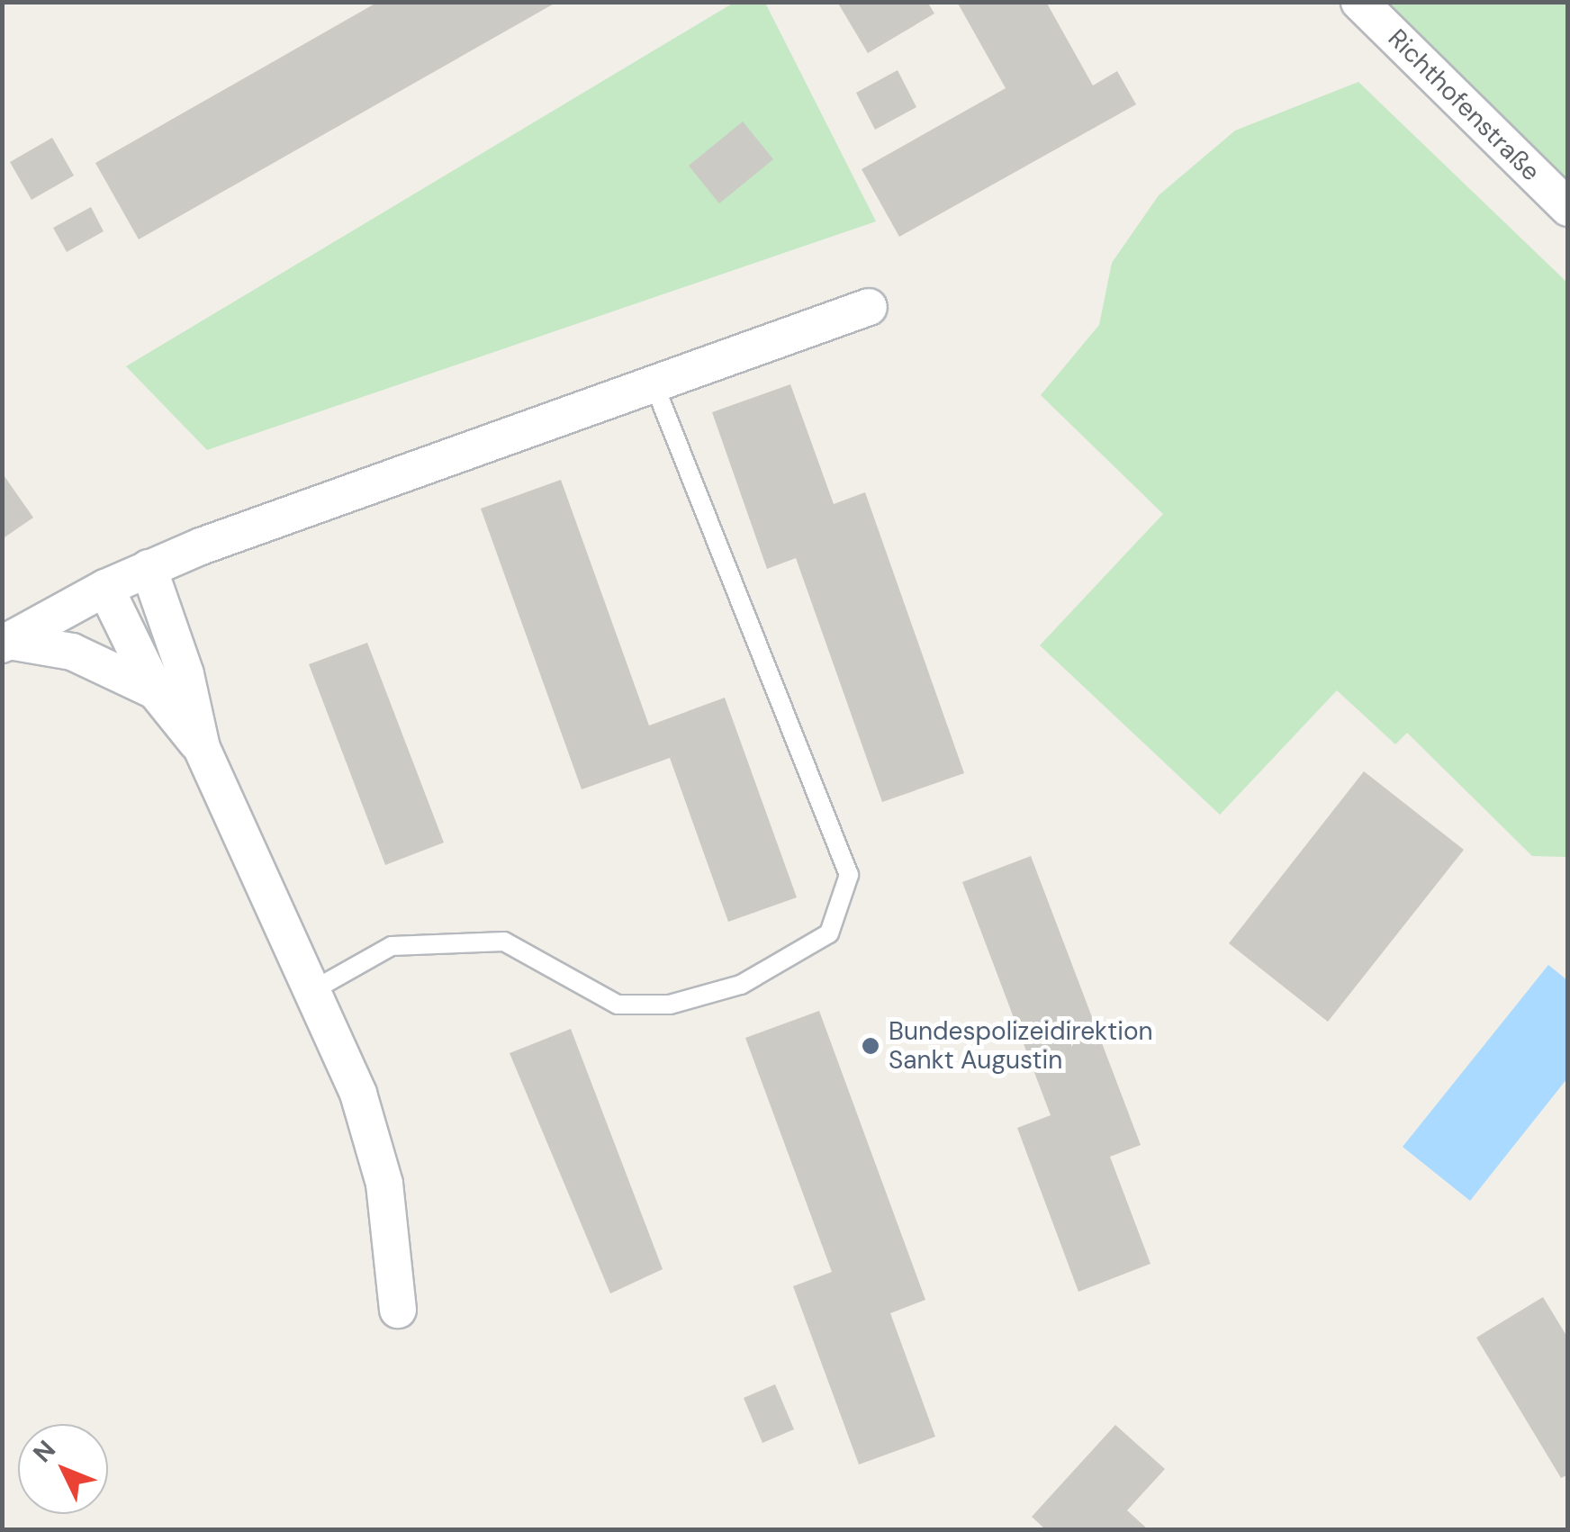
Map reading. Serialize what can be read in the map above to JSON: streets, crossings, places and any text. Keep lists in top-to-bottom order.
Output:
{
  "streets": {
    "street": ["Richthofenstraße"]
  },
  "places": ["Bundespolizeidirektion Sankt Augustin"],
  "north": "top left"
}
